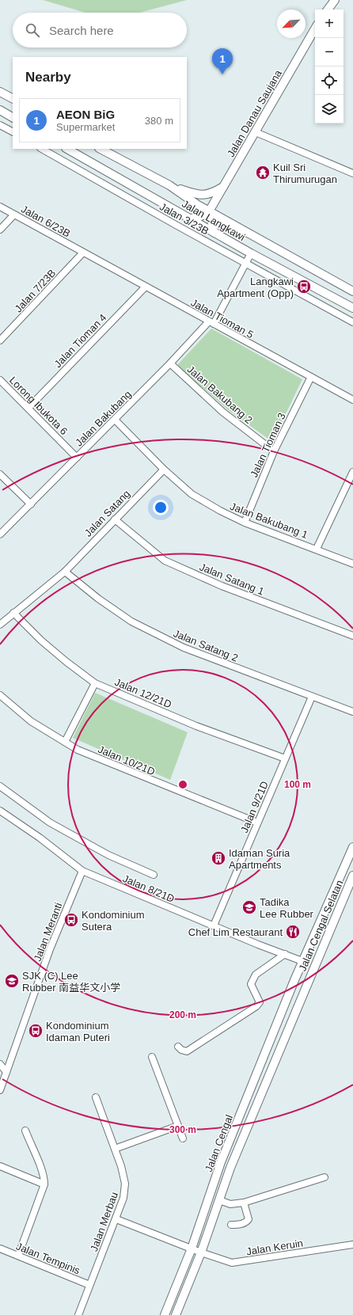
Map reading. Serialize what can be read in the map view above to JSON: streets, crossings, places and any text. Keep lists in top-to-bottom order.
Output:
{
  "streets": {
    "street": [
      "Jalan Danau Saujana",
      "Jalan 3/23B",
      "Jalan Langkawi",
      "Jalan 6/23B",
      "Jalan 7/23B",
      "Jalan Tioman 5",
      "Jalan Tioman 4",
      "Jalan Bakubang 2",
      "Lorong Ibukota 6",
      "Jalan Bakubang",
      "Jalan Tioman 3",
      "Jalan Satang",
      "Jalan Bakubang 1",
      "Jalan Satang 1",
      "Jalan Satang 2",
      "Jalan 12/21D",
      "Jalan 10/21D",
      "Jalan 9/21D",
      "Jalan 8/21D",
      "Jalan Cengal Selatan",
      "Jalan Meranti",
      "Jalan Cengal",
      "Jalan Merbau",
      "Jalan Keruin",
      "Jalan Tempinis"
    ]
  },
  "crossings": [
    ["Jalan Danau Saujana", "Jalan Langkawi"],
    ["Jalan 3/23B", "Jalan Bakubang"],
    ["Jalan Langkawi", "Jalan Bakubang"],
    ["Jalan 6/23B", "Jalan 7/23B"],
    ["Jalan 6/23B", "Jalan Tioman 5"],
    ["Jalan 7/23B", "Jalan Tioman 5"],
    ["Jalan Tioman 5", "Jalan Tioman 4"],
    ["Jalan Tioman 5", "Jalan Bakubang"],
    ["Jalan Tioman 5", "Jalan Tioman 3"],
    ["Jalan Tioman 4", "Lorong Ibukota 6"],
    ["Jalan Bakubang 2", "Jalan Bakubang"],
    ["Jalan Bakubang 2", "Jalan Tioman 3"],
    ["Lorong Ibukota 6", "Jalan Bakubang"],
    ["Jalan Bakubang", "Jalan Bakubang 1"],
    ["Jalan Tioman 3", "Jalan Bakubang 1"],
    ["Jalan Satang", "Jalan Bakubang 1"],
    ["Jalan Satang", "Jalan Satang 1"],
    ["Jalan Satang", "Jalan Satang 2"],
    ["Jalan Satang", "Jalan 12/21D"],
    ["Jalan Satang 2", "Jalan 9/21D"],
    ["Jalan 12/21D", "Jalan 9/21D"],
    ["Jalan 10/21D", "Jalan 9/21D"],
    ["Jalan 9/21D", "Jalan 8/21D"],
    ["Jalan 8/21D", "Jalan Cengal Selatan"],
    ["Jalan 8/21D", "Jalan Meranti"],
    ["Jalan Cengal Selatan", "Jalan Cengal"],
    ["Jalan Cengal", "Jalan Keruin"],
    ["Jalan Merbau", "Jalan Keruin"],
    ["Jalan Merbau", "Jalan Tempinis"]
  ],
  "places": {
    "temple": ["Kuil Sri Thirumurugan"],
    "bus stop": ["Langkawi Apartment (Opp)", "Kondominium Sutera", "Kondominium Idaman Puteri"],
    "building": ["Idaman Suria Apartments"],
    "school or university": ["Tadika Lee Rubber", "SJK (C) Lee Rubber 南益华文小学"],
    "restaurant": ["Chef Lim Restaurant"]
  },
  "north": "bottom left",
  "page": {
    "map_buttons": ["+", "−"],
    "search": "Search here",
    "pins": "1",
    "heading": "Nearby",
    "list": [
      {
        "mark": "1",
        "name": "AEON BiG",
        "note": "Supermarket",
        "value": "380 m"
      }
    ]
  },
  "rings": ["100 m", "200 m", "300 m"]
}
